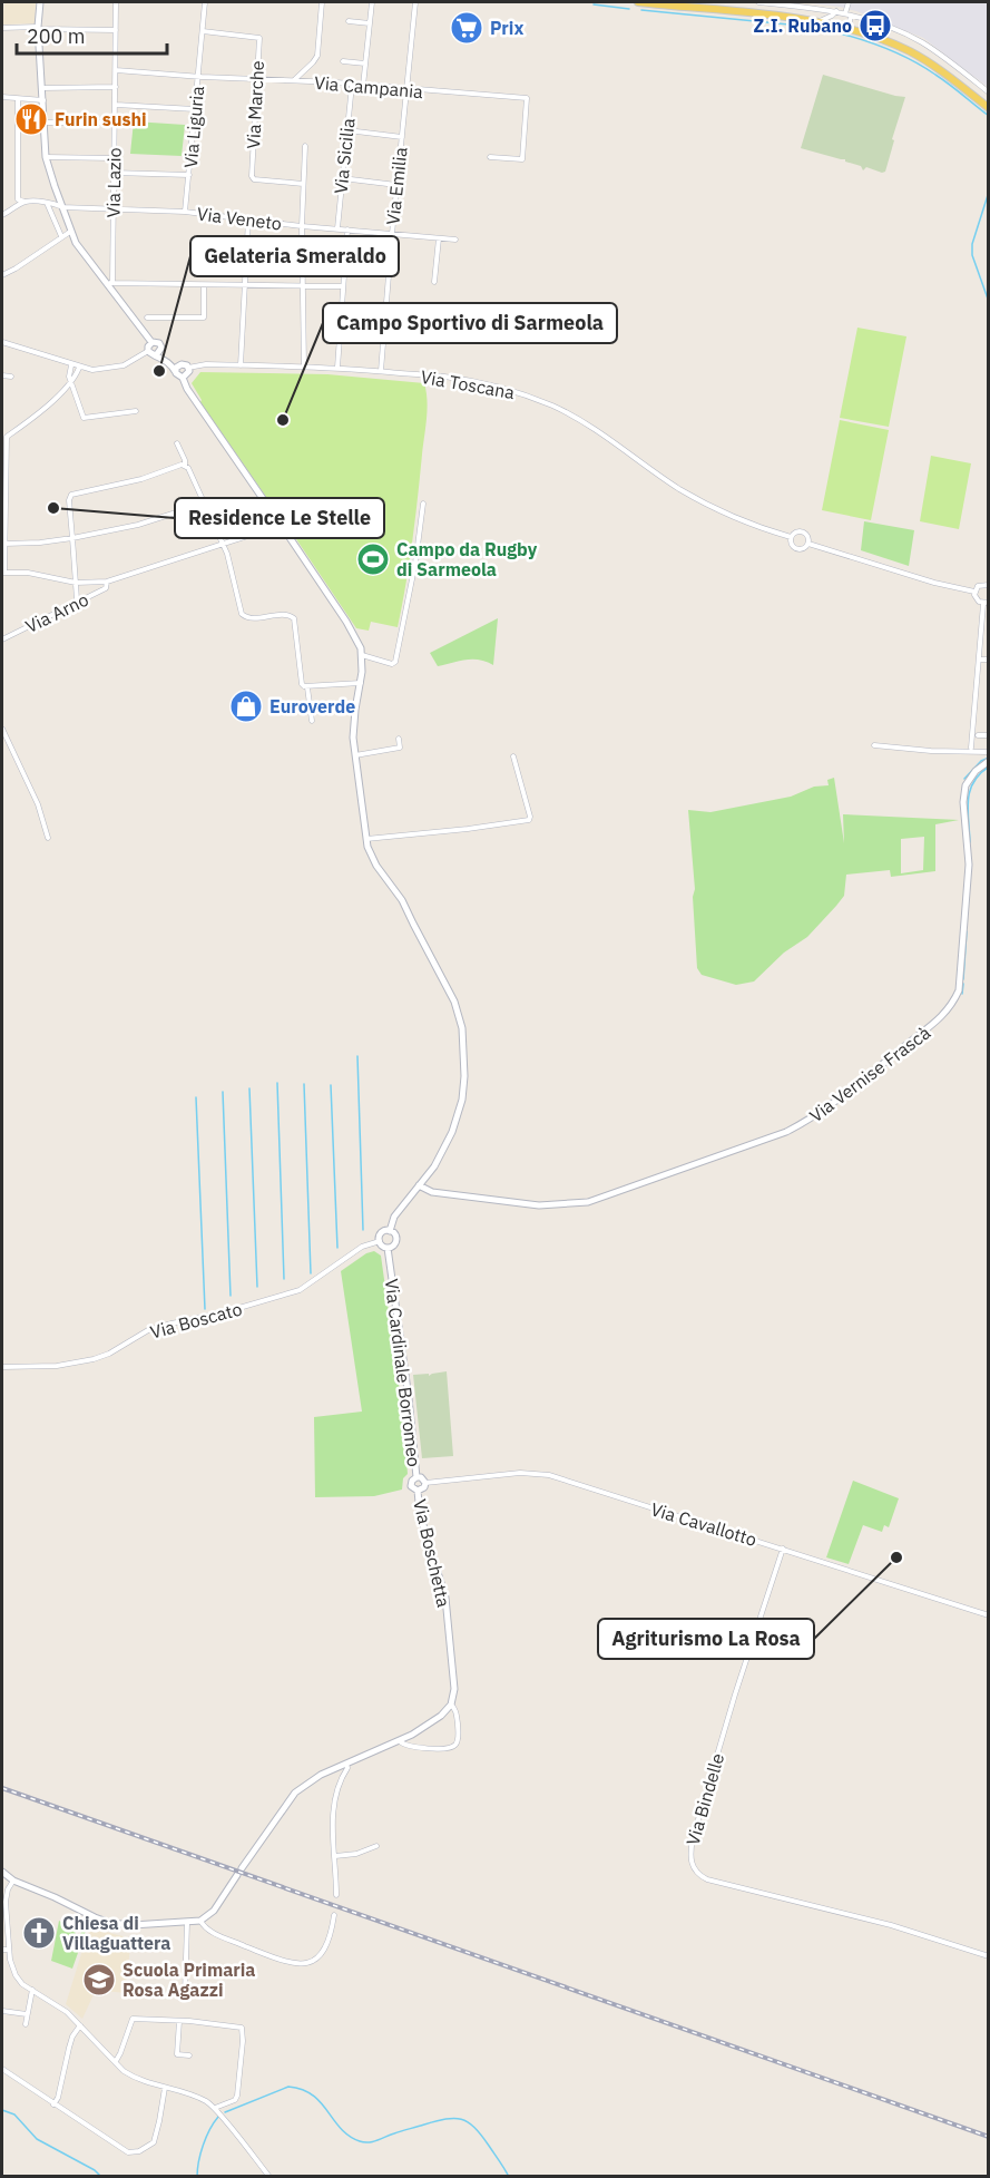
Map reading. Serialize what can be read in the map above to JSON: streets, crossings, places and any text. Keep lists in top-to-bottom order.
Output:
{
  "streets": {
    "street": [
      "Via Campania",
      "Via Marche",
      "Via Liguria",
      "Via Sicilia",
      "Via Lazio",
      "Via Emilia",
      "Via Veneto",
      "Via Toscana",
      "Via Arno",
      "Via Vernise Frascà",
      "Via Boscato",
      "Via Cardinale Borromeo",
      "Via Cavallotto",
      "Via Boschetta",
      "Via Bindelle"
    ]
  },
  "crossings": [
    ["Via Campania", "Via Marche"],
    ["Via Campania", "Via Liguria"],
    ["Via Campania", "Via Sicilia"],
    ["Via Campania", "Via Lazio"],
    ["Via Campania", "Via Emilia"],
    ["Via Marche", "Via Liguria"],
    ["Via Liguria", "Via Veneto"],
    ["Via Sicilia", "Via Veneto"],
    ["Via Lazio", "Via Veneto"],
    ["Via Emilia", "Via Veneto"],
    ["Via Emilia", "Via Toscana"],
    ["Via Toscana", "Via Cardinale Borromeo"],
    ["Via Vernise Frascà", "Via Cardinale Borromeo"],
    ["Via Boscato", "Via Cardinale Borromeo"],
    ["Via Cardinale Borromeo", "Via Cavallotto"],
    ["Via Cardinale Borromeo", "Via Boschetta"],
    ["Via Cavallotto", "Via Boschetta"],
    ["Via Cavallotto", "Via Bindelle"]
  ],
  "places": {
    "bus stop": ["Z.I. Rubano"],
    "supermarket": ["Prix"],
    "restaurant": ["Furin sushi"],
    "other": [
      "Gelateria Smeraldo",
      "Campo Sportivo di Sarmeola",
      "Residence Le Stelle",
      "Agriturismo La Rosa"
    ],
    "sports": ["Campo da Rugby di Sarmeola"],
    "shop": ["Euroverde"],
    "church": ["Chiesa di Villaguattera"],
    "school or university": ["Scuola Primaria Rosa Agazzi"]
  },
  "scale_bar": "200 m"
}
